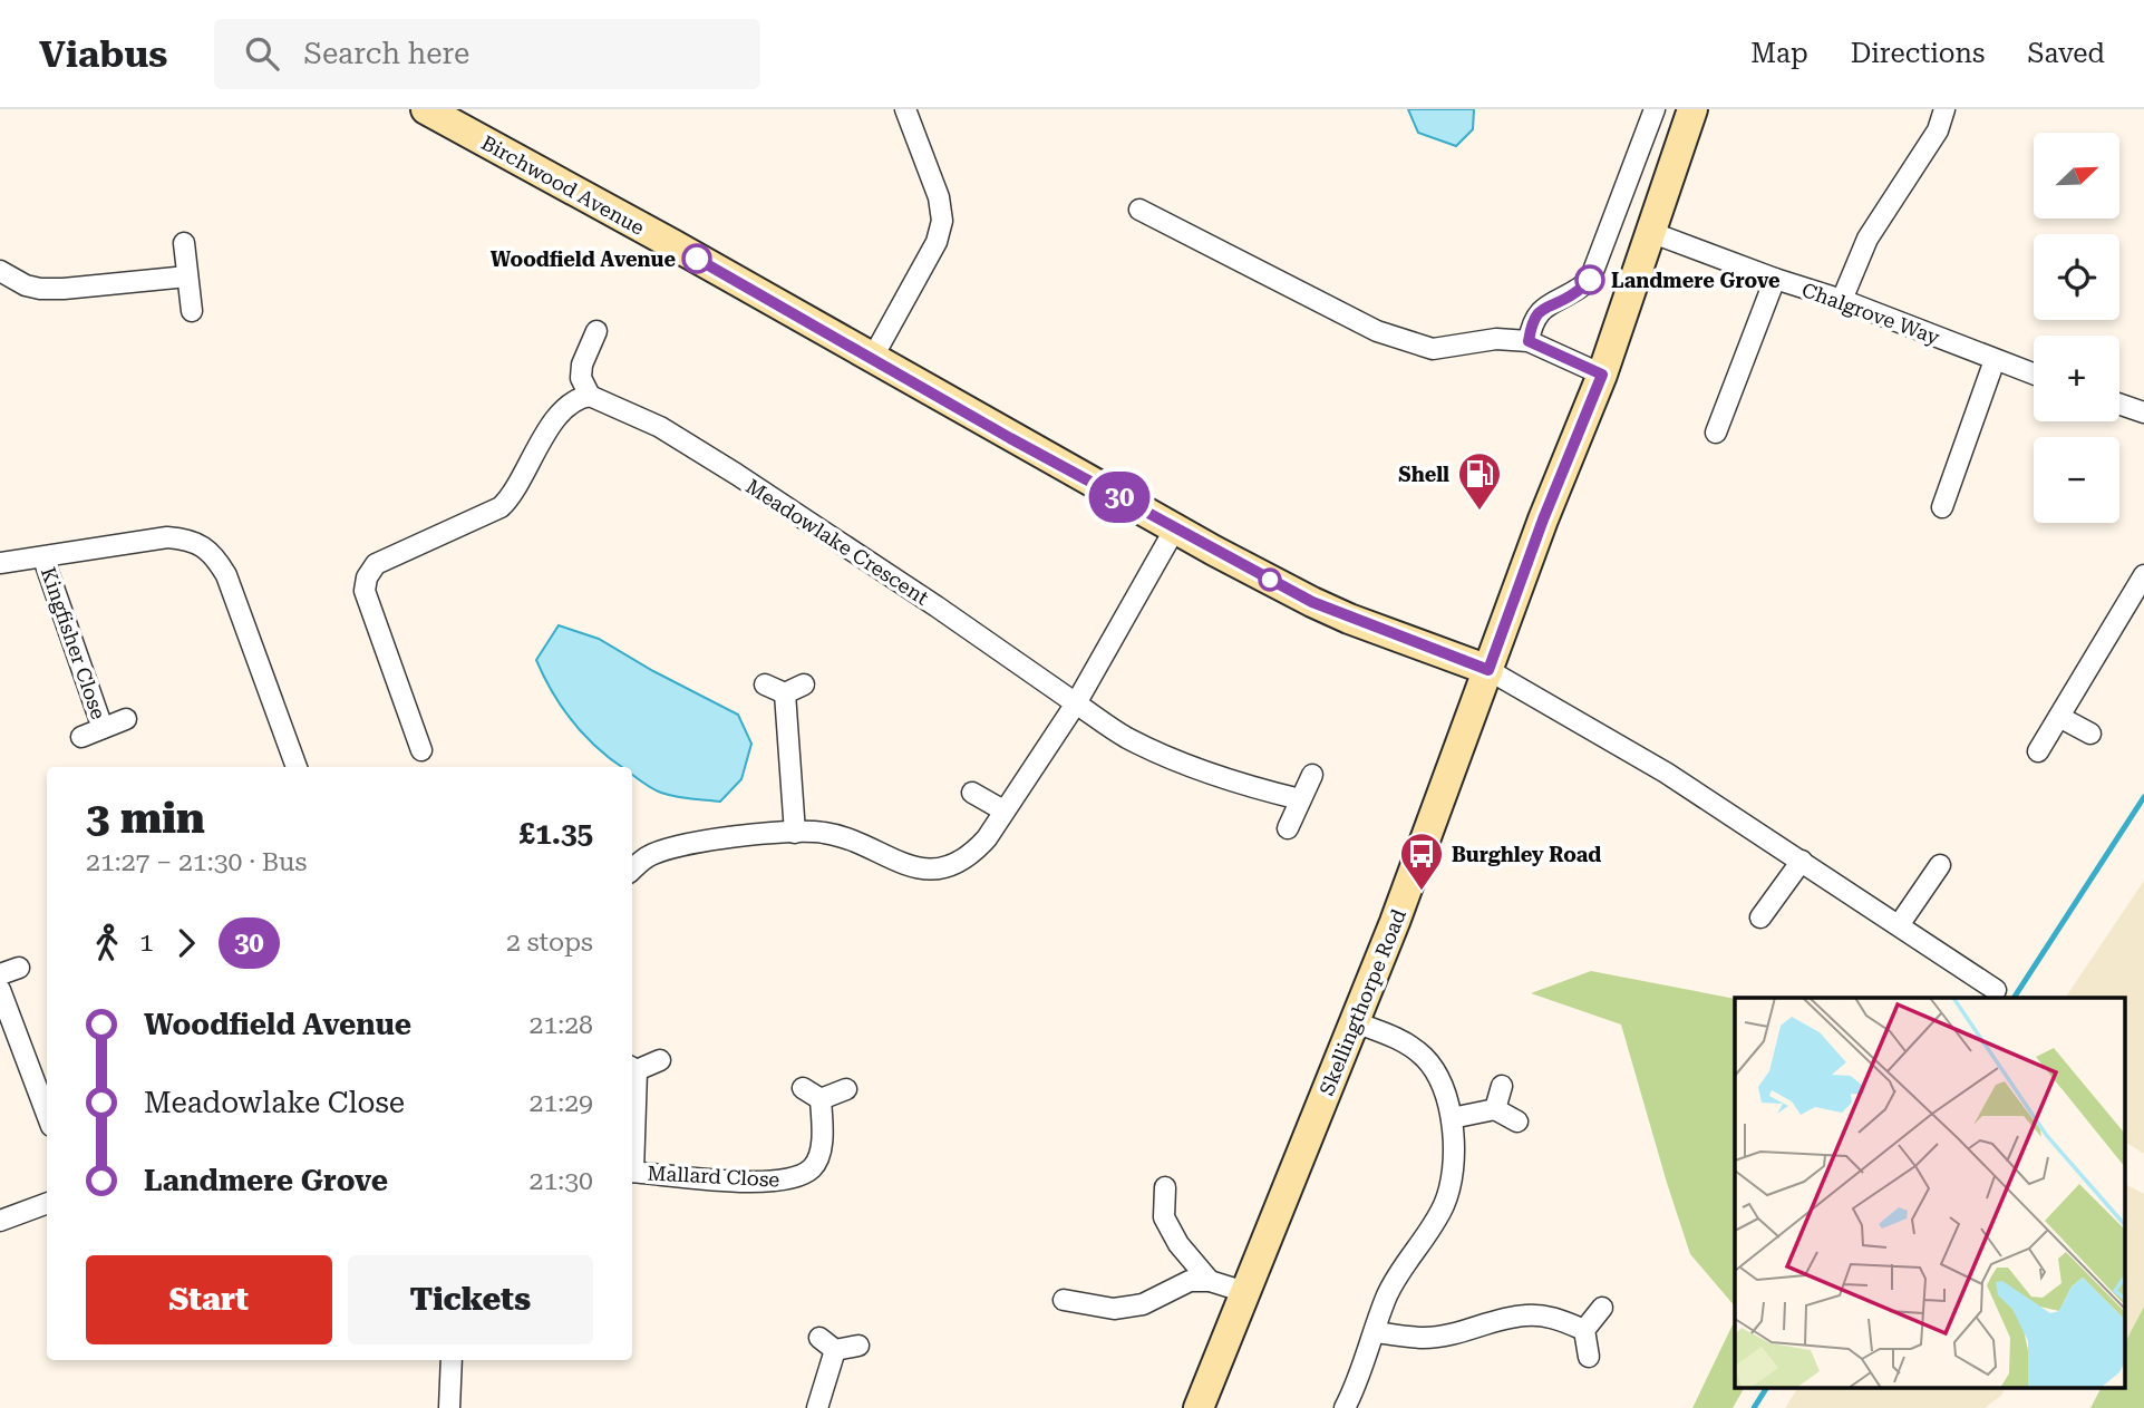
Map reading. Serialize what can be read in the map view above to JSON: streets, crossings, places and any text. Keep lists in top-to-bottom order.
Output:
{
  "streets": {
    "main road": ["Birchwood Avenue", "Skellingthorpe Road"],
    "street": [
      "Chalgrove Way",
      "Meadowlake Crescent",
      "Kingfisher Close",
      "Mallard Close"
    ]
  },
  "crossings": [
    ["Birchwood Avenue", "Skellingthorpe Road"],
    ["Chalgrove Way", "Skellingthorpe Road"]
  ],
  "places": {
    "other": ["Woodfield Avenue", "Landmere Grove"],
    "fuel station": ["Shell"],
    "bus stop": ["Burghley Road"]
  },
  "lines": ["bus line 30"],
  "north": "top right",
  "page": {
    "header": "Viabus",
    "search": "Search here",
    "nav": ["Map", "Directions", "Saved"],
    "on_map": "30",
    "map_buttons": ["+", "−"],
    "heading": ["3 min", "21:27 – 21:30 · Bus", "£1.35"],
    "legs": ["1", "30", "2 stops"],
    "list": [
      {
        "name": "Woodfield Avenue",
        "value": "21:28"
      },
      {
        "name": "Meadowlake Close",
        "value": "21:29"
      },
      {
        "name": "Landmere Grove",
        "value": "21:30"
      }
    ],
    "buttons": ["Start", "Tickets"]
  }
}
